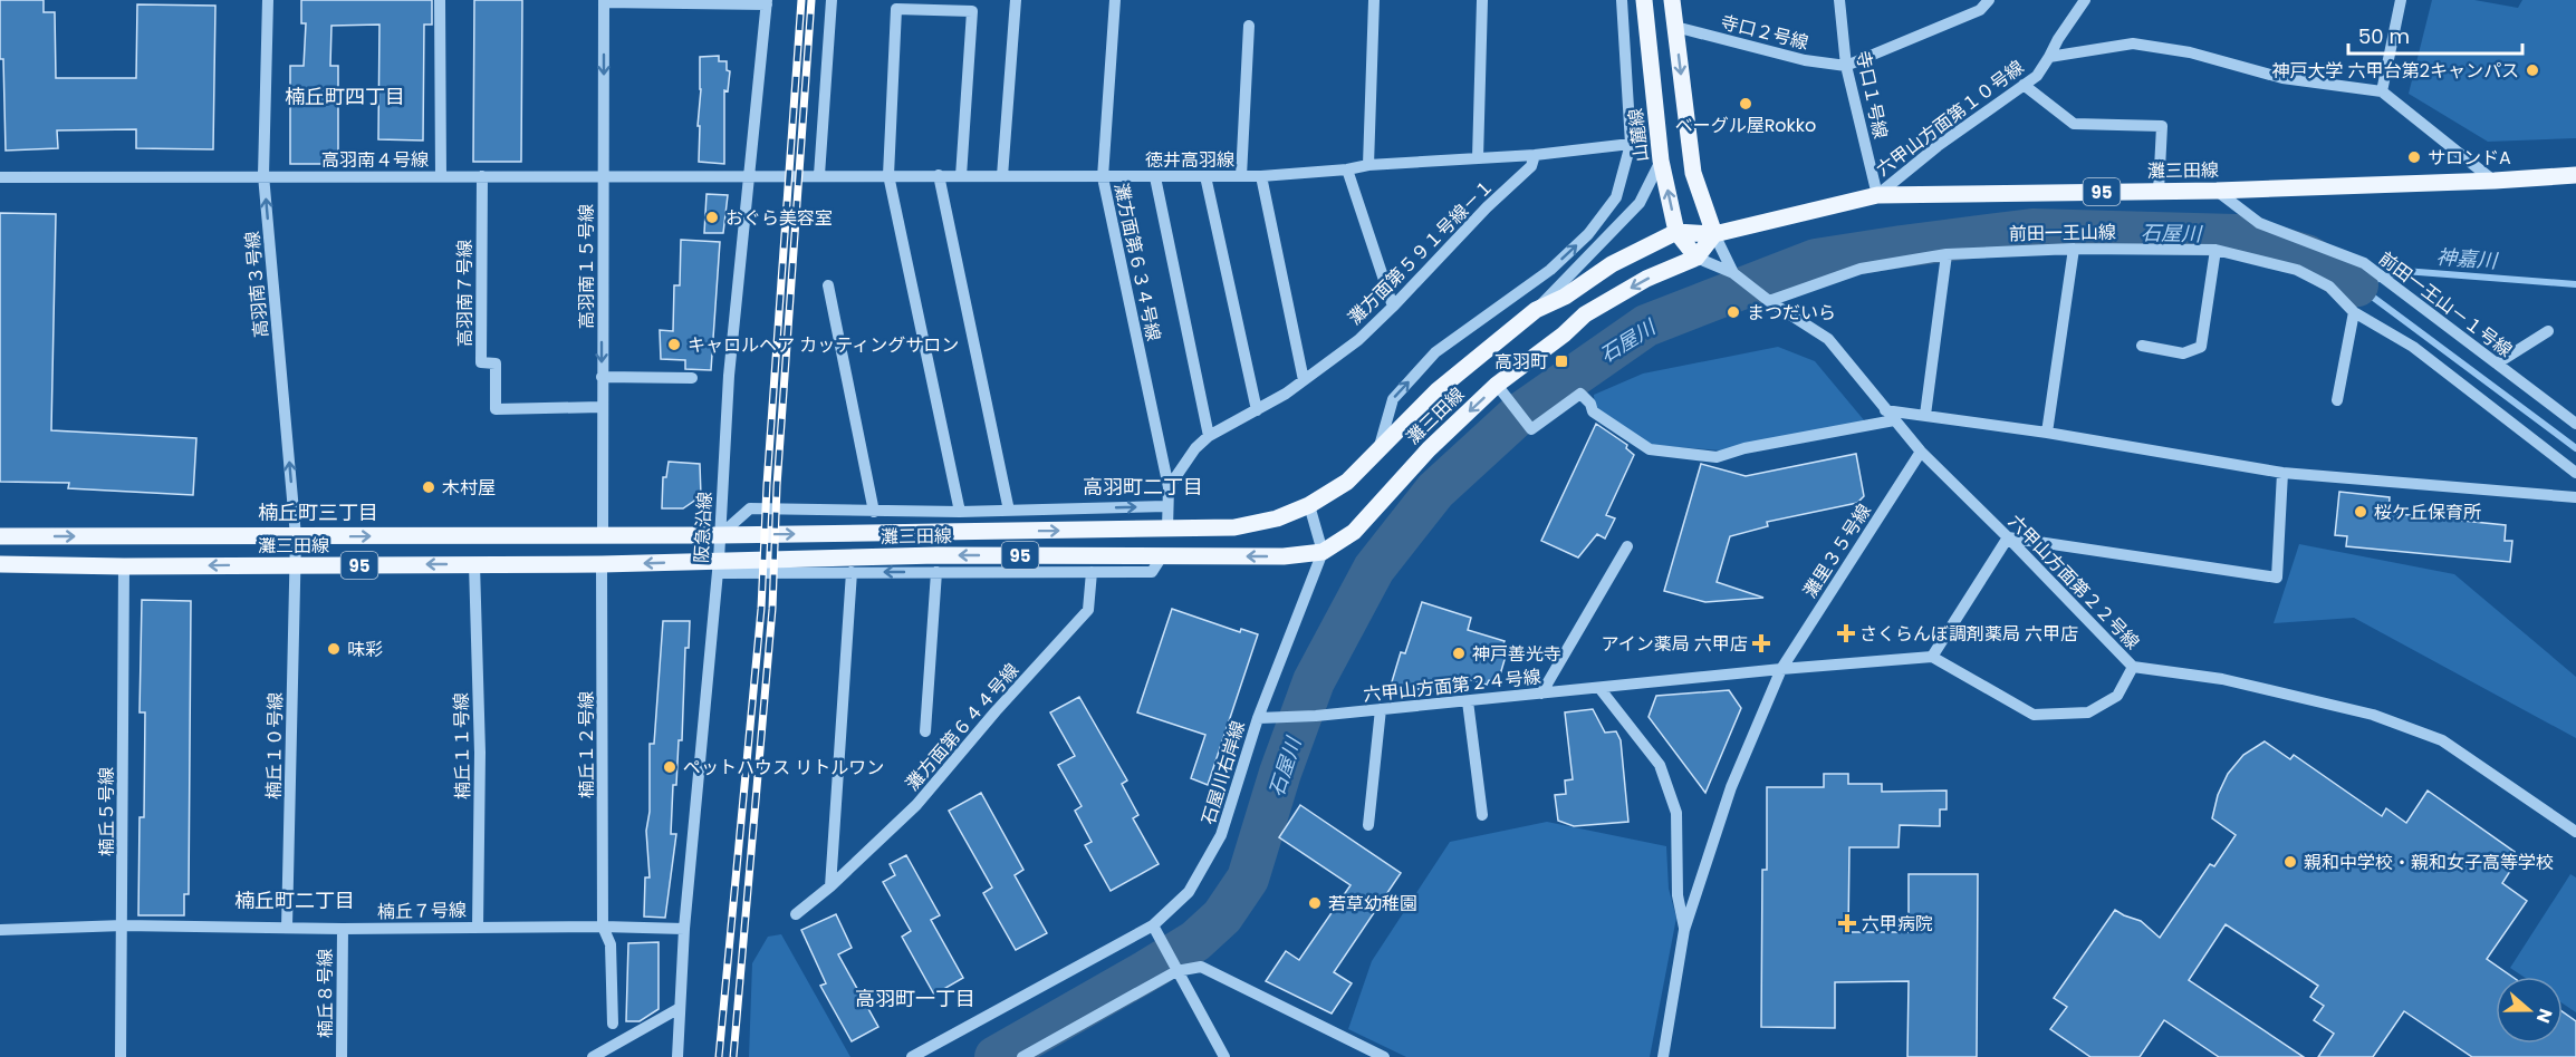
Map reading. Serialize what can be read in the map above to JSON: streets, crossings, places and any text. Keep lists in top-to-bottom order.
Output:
{
  "streets": {
    "main road": ["山麓線", "灘三田線", "95"],
    "street": [
      "寺口２号線",
      "寺口１号線",
      "六甲山方面第１０号線",
      "高羽南４号線",
      "徳井高羽線",
      "前田一王山線",
      "灘方面第５９１号線－１",
      "灘方面第６３４号線",
      "高羽南１５号線",
      "高羽南３号線",
      "高羽南７号線",
      "前田一王山－１号線",
      "阪急沿線",
      "灘里３５号線",
      "六甲山方面第２２号線",
      "六甲山方面第２４号線",
      "灘方面第６４４号線",
      "楠丘１２号線",
      "楠丘１０号線",
      "楠丘１１号線",
      "石屋川右岸線",
      "楠丘５号線",
      "楠丘７号線",
      "楠丘８号線"
    ]
  },
  "crossings": [
    ["寺口２号線", "寺口１号線"],
    ["寺口１号線", "六甲山方面第１０号線"],
    ["寺口１号線", "灘三田線"],
    ["六甲山方面第１０号線", "灘三田線"],
    ["山麓線", "灘三田線"],
    ["高羽南４号線", "徳井高羽線"],
    ["高羽南４号線", "高羽南１５号線"],
    ["高羽南４号線", "高羽南３号線"],
    ["高羽南４号線", "高羽南７号線"],
    ["高羽南４号線", "阪急沿線"],
    ["徳井高羽線", "灘方面第５９１号線－１"],
    ["徳井高羽線", "灘方面第６３４号線"],
    ["徳井高羽線", "阪急沿線"],
    ["灘三田線", "灘方面第５９１号線－１"],
    ["灘三田線", "高羽南１５号線"],
    ["灘三田線", "高羽南３号線"],
    ["灘三田線", "前田一王山－１号線"],
    ["灘三田線", "阪急沿線"],
    ["灘三田線", "楠丘１２号線"],
    ["灘三田線", "楠丘１０号線"],
    ["灘三田線", "楠丘１１号線"],
    ["灘三田線", "石屋川右岸線"],
    ["灘三田線", "楠丘５号線"],
    ["前田一王山線", "六甲山方面第２２号線"],
    ["灘方面第５９１号線－１", "灘方面第６３４号線"],
    ["高羽南１５号線", "高羽南７号線"],
    ["高羽南３号線", "楠丘１０号線"],
    ["阪急沿線", "楠丘７号線"],
    ["灘里３５号線", "六甲山方面第２２号線"],
    ["灘里３５号線", "六甲山方面第２４号線"],
    ["六甲山方面第２４号線", "石屋川右岸線"],
    ["楠丘１２号線", "楠丘７号線"],
    ["楠丘１０号線", "楠丘７号線"],
    ["楠丘１１号線", "楠丘７号線"],
    ["楠丘５号線", "楠丘７号線"],
    ["楠丘７号線", "楠丘８号線"]
  ],
  "one_way": ["高羽南１５号線", "高羽南３号線"],
  "districts": [
    "楠丘町四丁目",
    "高羽町二丁目",
    "楠丘町三丁目",
    "楠丘町二丁目",
    "高羽町一丁目"
  ],
  "water": ["石屋川", "神嘉川"],
  "places": {
    "other": [
      "神戸大学 六甲台第2キャンパス",
      "ベーグル屋Rokko",
      "サロンドA",
      "おぐら美容室",
      "まつだいら",
      "キャロルヘア カッティングサロン",
      "木村屋",
      "桜ケ丘保育所",
      "味彩",
      "神戸善光寺",
      "ペットハウス リトルワン",
      "親和中学校・親和女子高等学校",
      "若草幼稚園"
    ],
    "transit": ["高羽町"],
    "health": ["さくらんぼ調剤薬局 六甲店", "アイン薬局 六甲店", "六甲病院"]
  },
  "scale_bar": "50 m",
  "north": "right"
}
